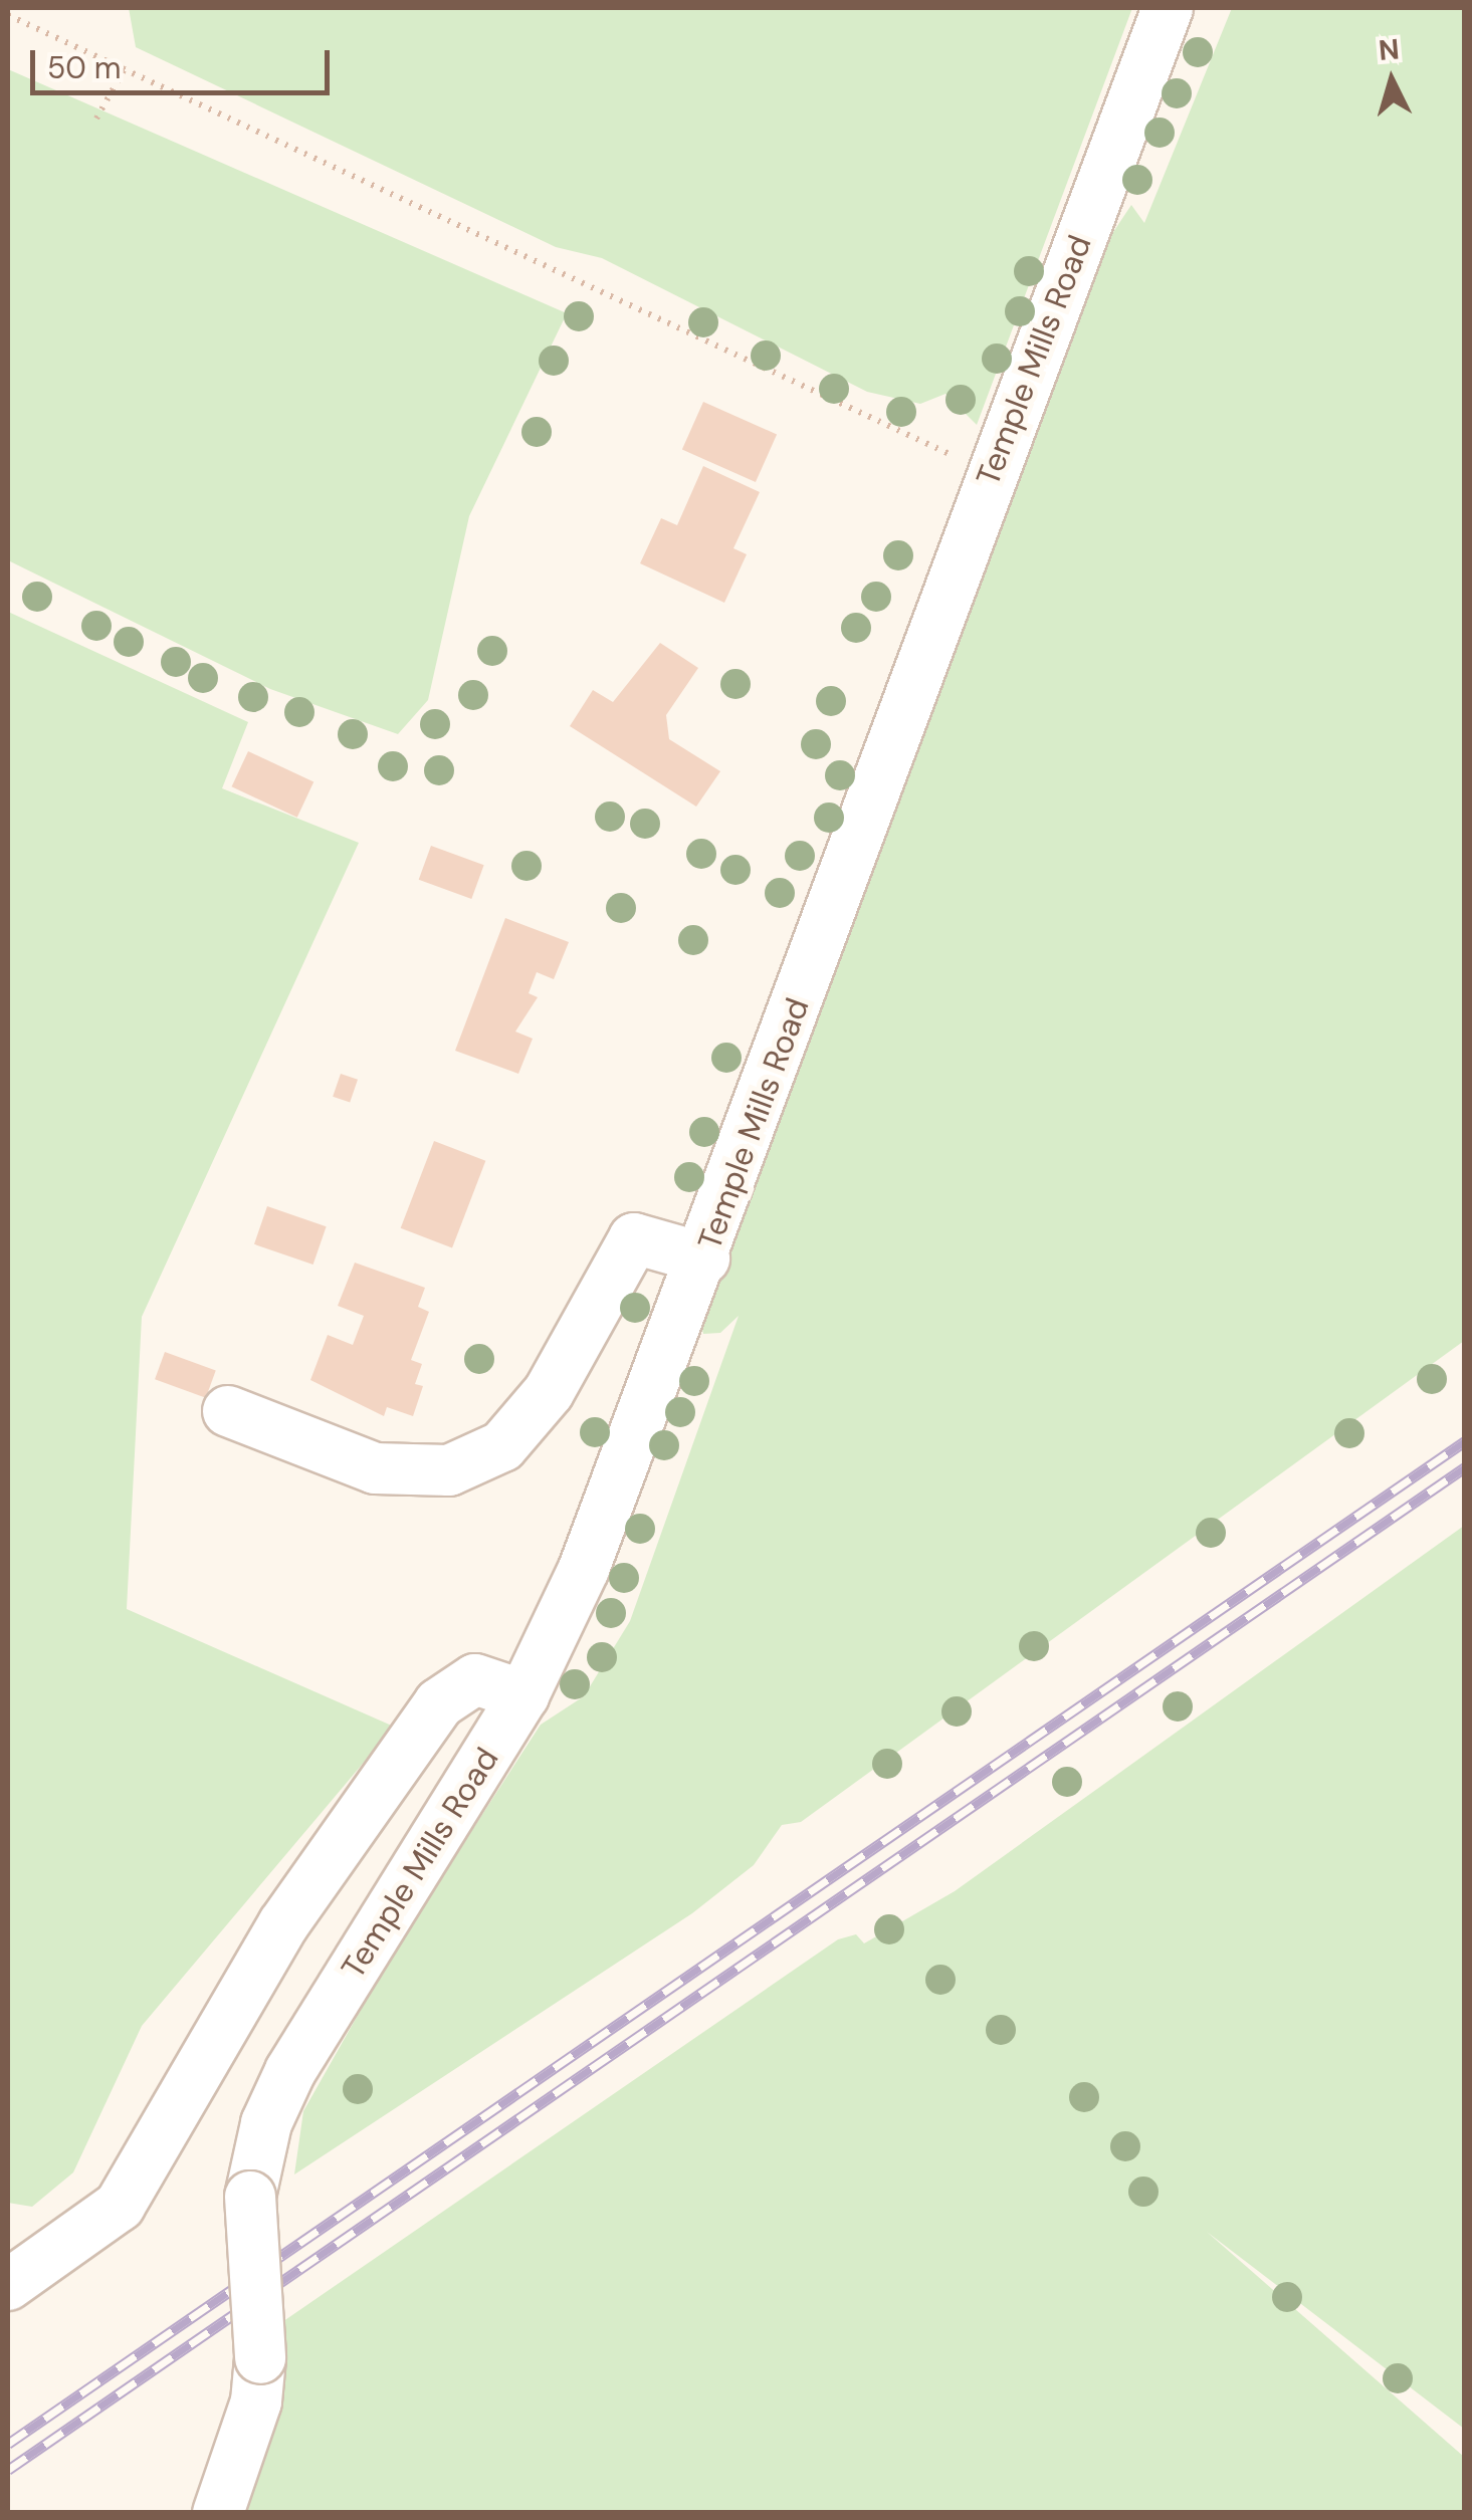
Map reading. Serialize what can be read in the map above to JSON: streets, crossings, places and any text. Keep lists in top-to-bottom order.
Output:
{
  "streets": {
    "street": ["Temple Mills Road"]
  },
  "scale_bar": "50 m",
  "north": "top"
}
